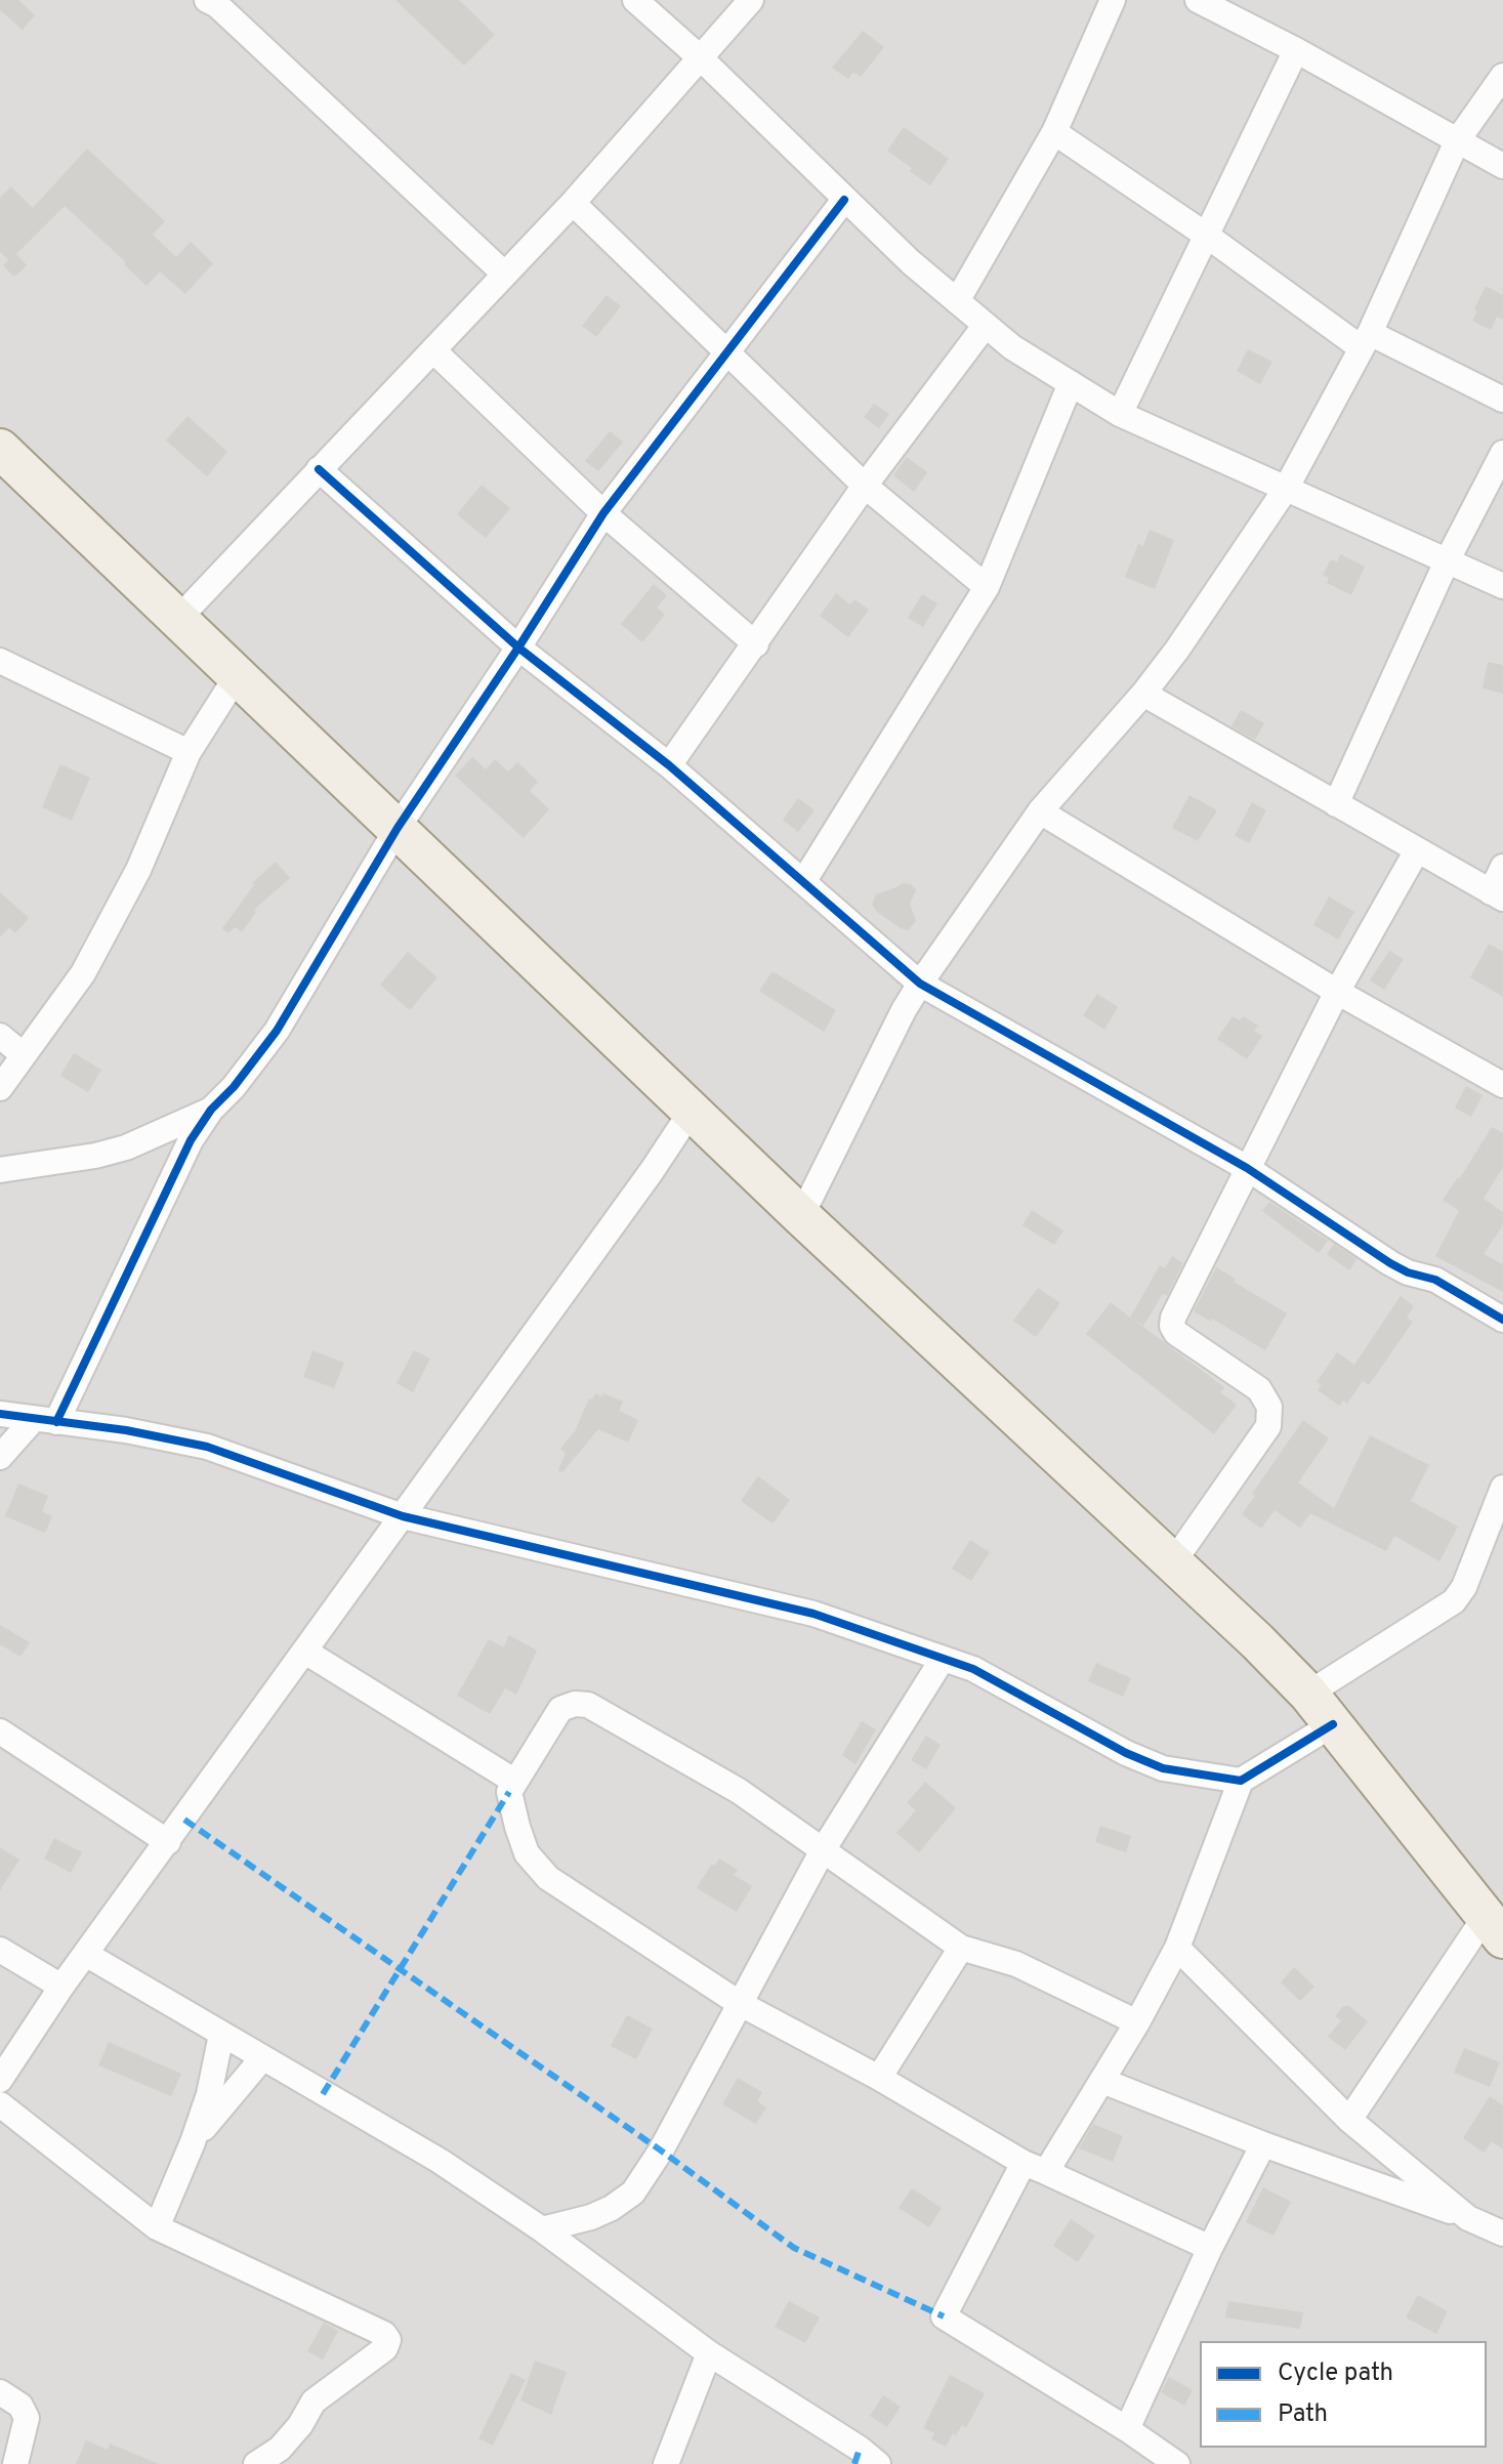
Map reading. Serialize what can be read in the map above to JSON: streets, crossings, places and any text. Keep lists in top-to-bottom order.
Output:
{
  "legend": ["Cycle path", "Path"]
}
